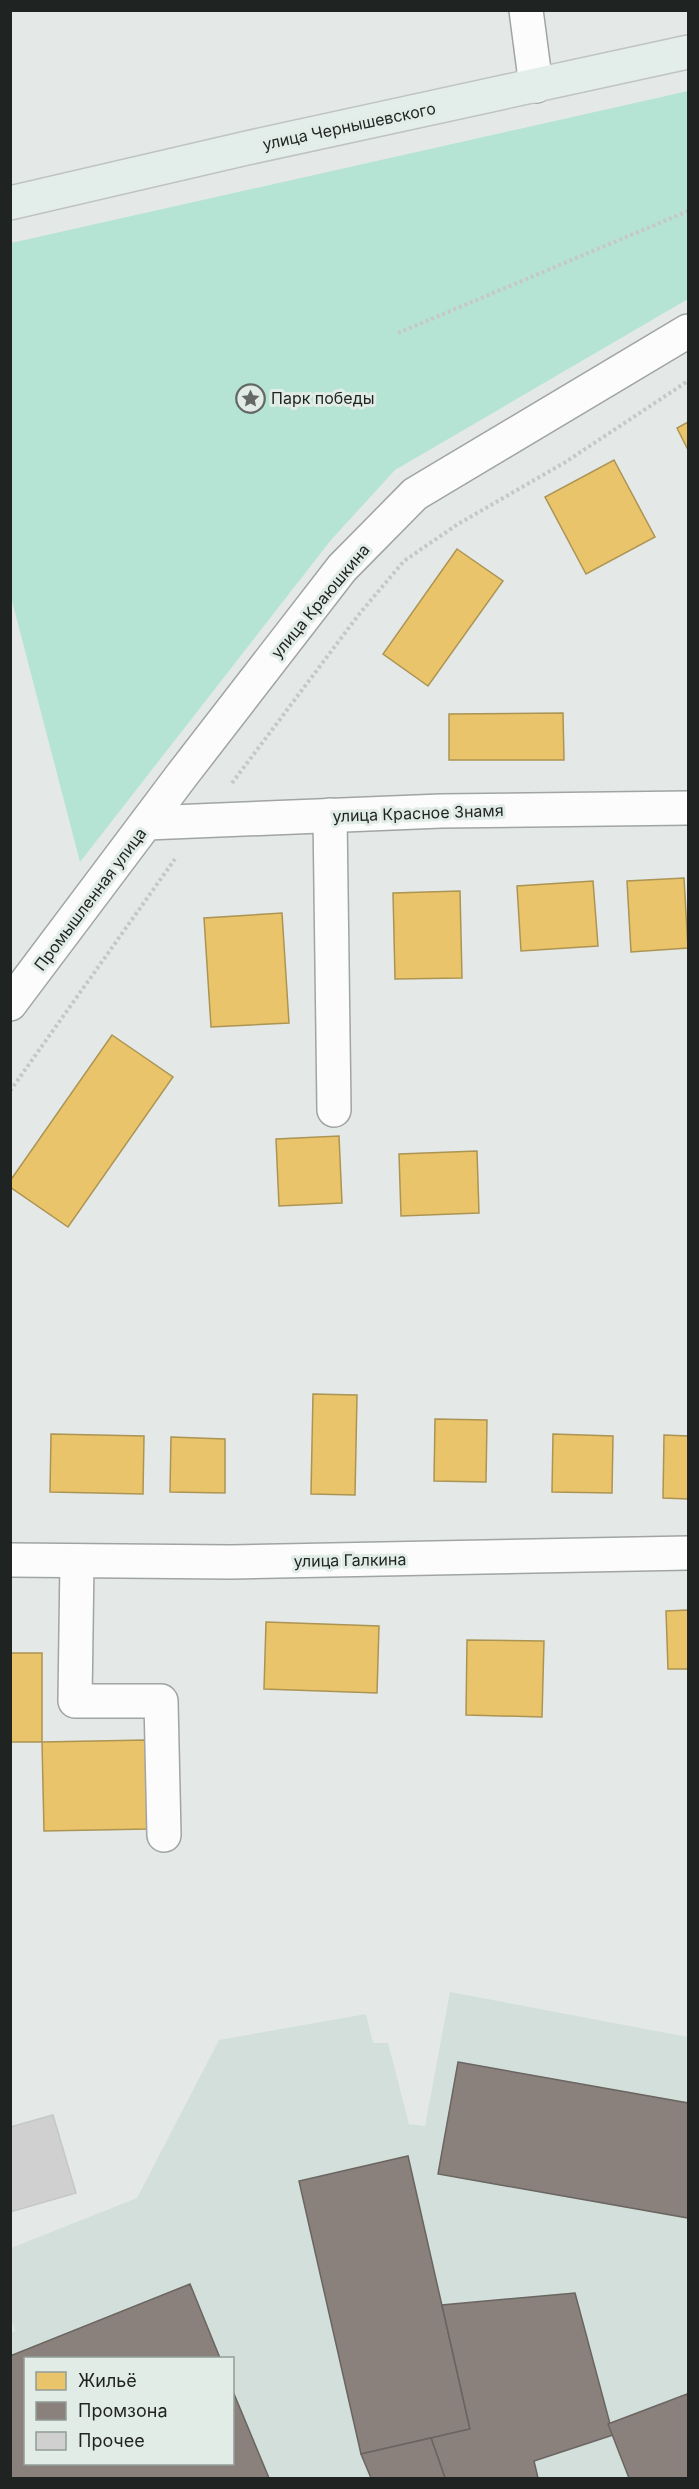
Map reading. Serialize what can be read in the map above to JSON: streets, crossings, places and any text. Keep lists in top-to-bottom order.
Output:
{
  "streets": {
    "main road": ["улица Чернышевского"],
    "street": [
      "улица Краюшкина",
      "улица Красное Знамя",
      "Промышленная улица",
      "улица Галкина"
    ]
  },
  "crossings": [
    ["улица Краюшкина", "улица Красное Знамя"],
    ["улица Краюшкина", "Промышленная улица"],
    ["улица Красное Знамя", "Промышленная улица"]
  ],
  "places": {
    "place": ["Парк победы"]
  },
  "legend": ["Жильё", "Промзона", "Прочее"]
}
